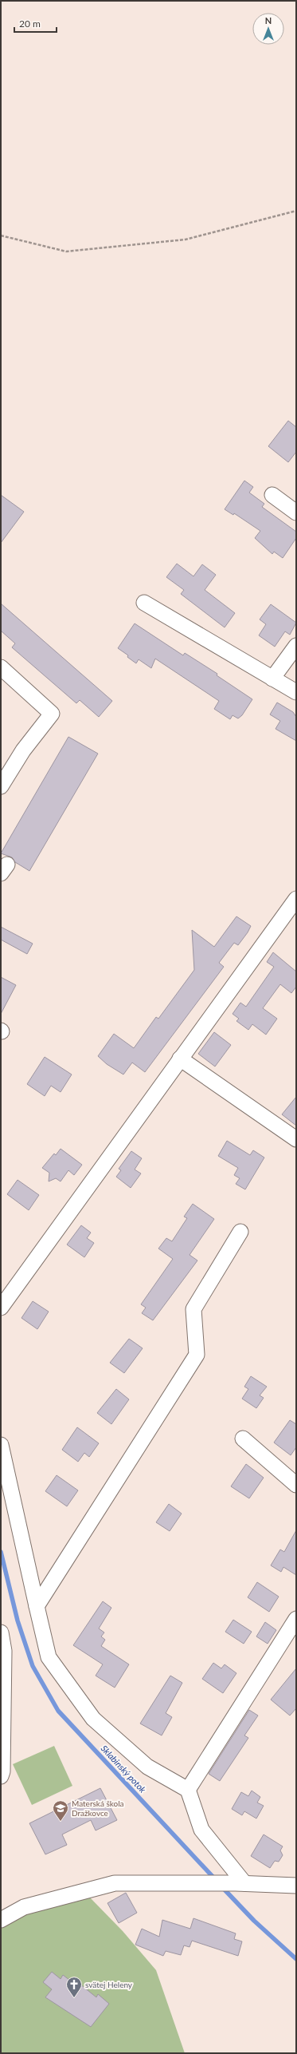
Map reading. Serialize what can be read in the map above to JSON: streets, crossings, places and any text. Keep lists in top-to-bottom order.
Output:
{
  "water": ["Sklabinský potok"],
  "places": {
    "school or university": ["Materská škola Dražkovce"],
    "church": ["svätej Heleny"]
  },
  "scale_bar": "20 m",
  "north": "top"
}
